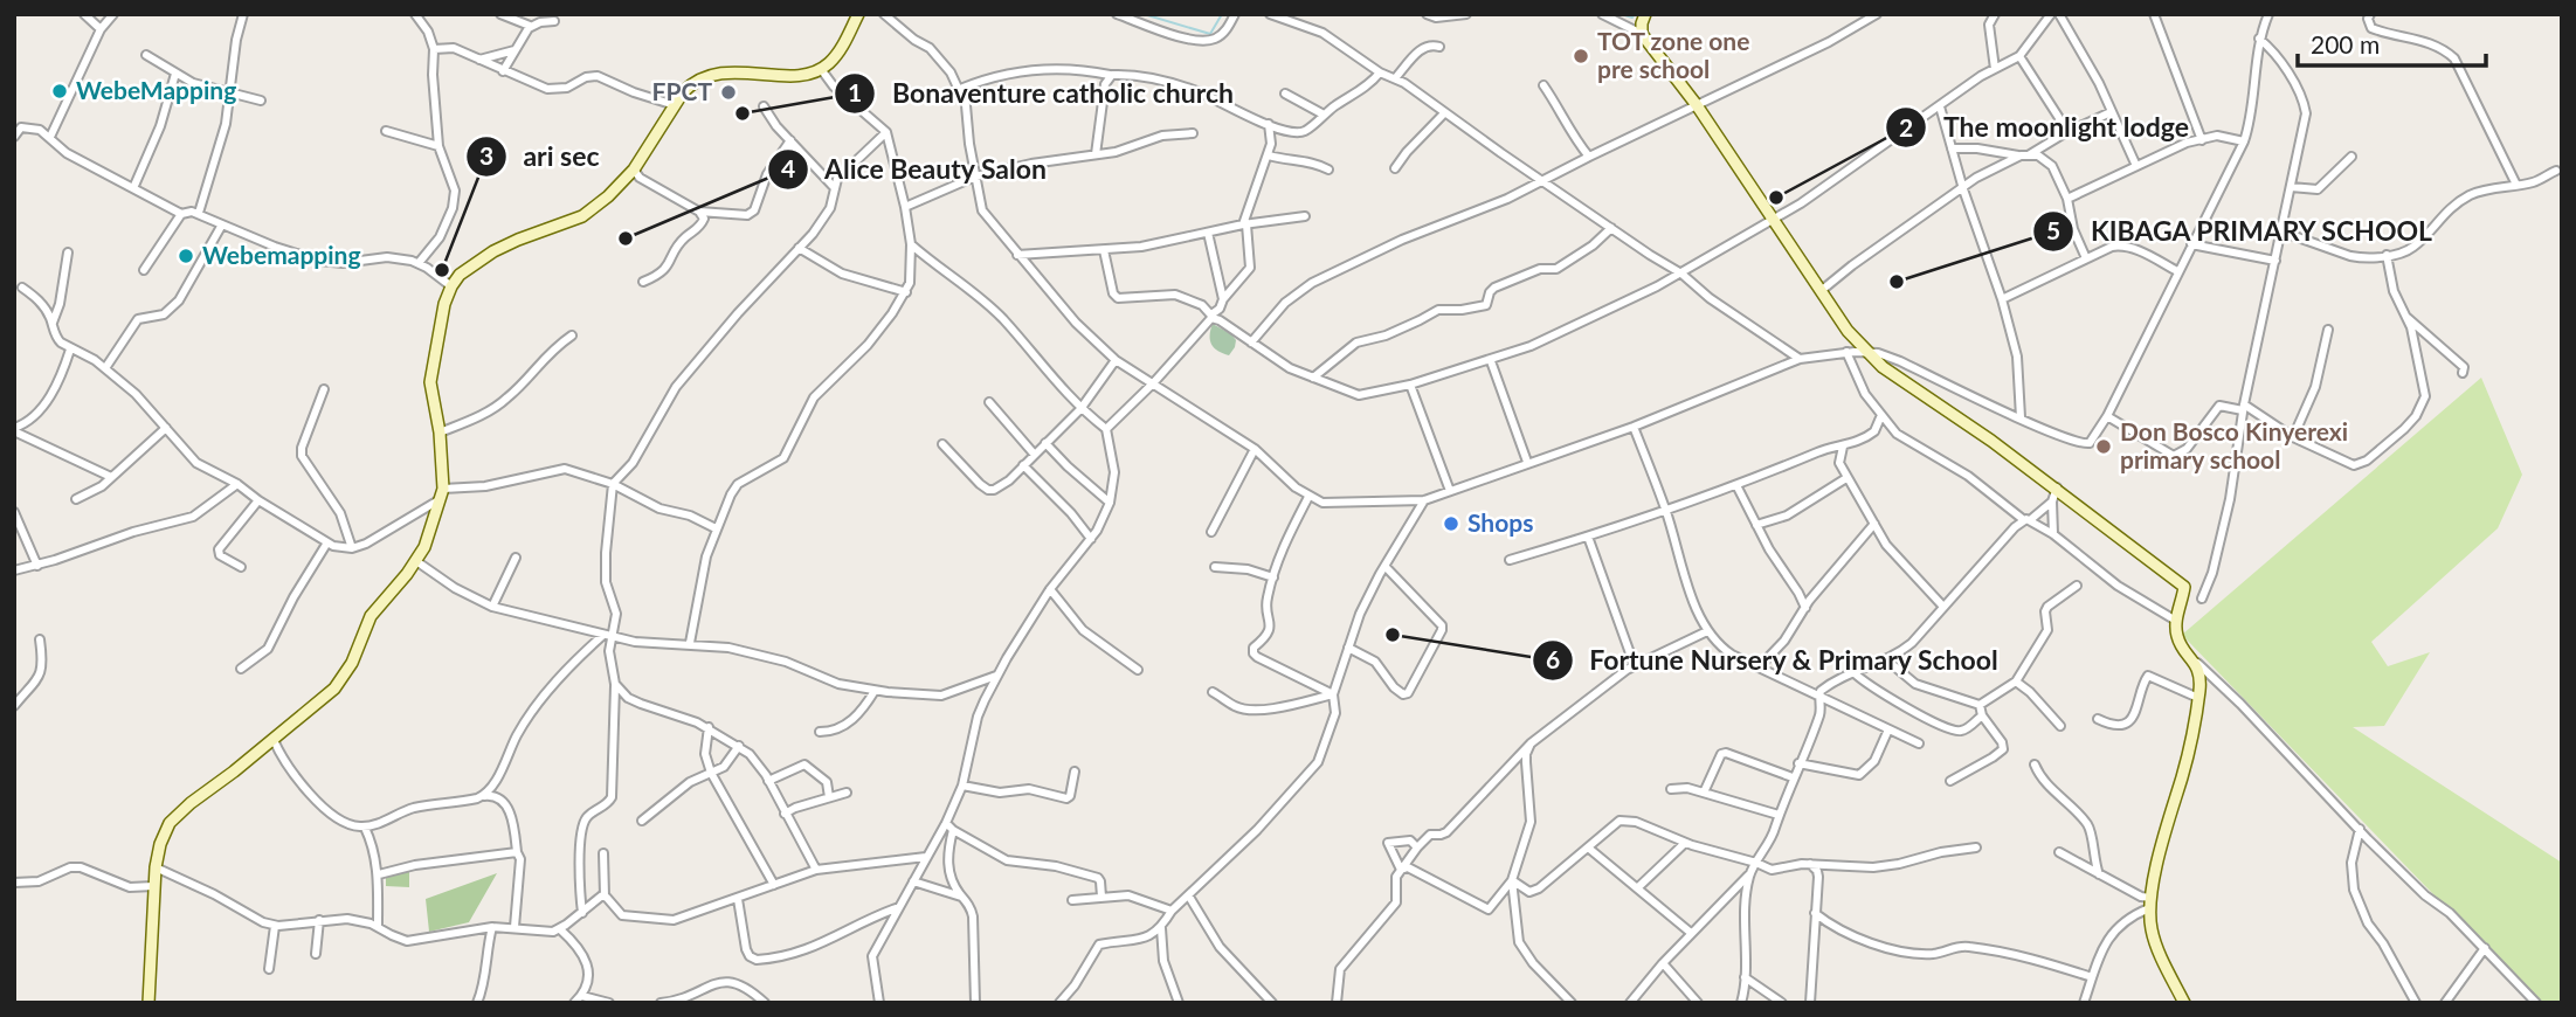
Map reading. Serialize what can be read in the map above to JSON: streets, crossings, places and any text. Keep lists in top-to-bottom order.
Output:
{
  "places": [
    "TOT zone one pre school",
    "WebeMapping",
    "FPCT",
    "Bonaventure catholic church",
    "The moonlight lodge",
    "Alice Beauty Salon",
    "Webemapping",
    "ari sec",
    "KIBAGA PRIMARY SCHOOL",
    "Don Bosco Kinyerexi primary school",
    "Shops",
    "Fortune Nursery & Primary School"
  ],
  "scale_bar": "200 m"
}
